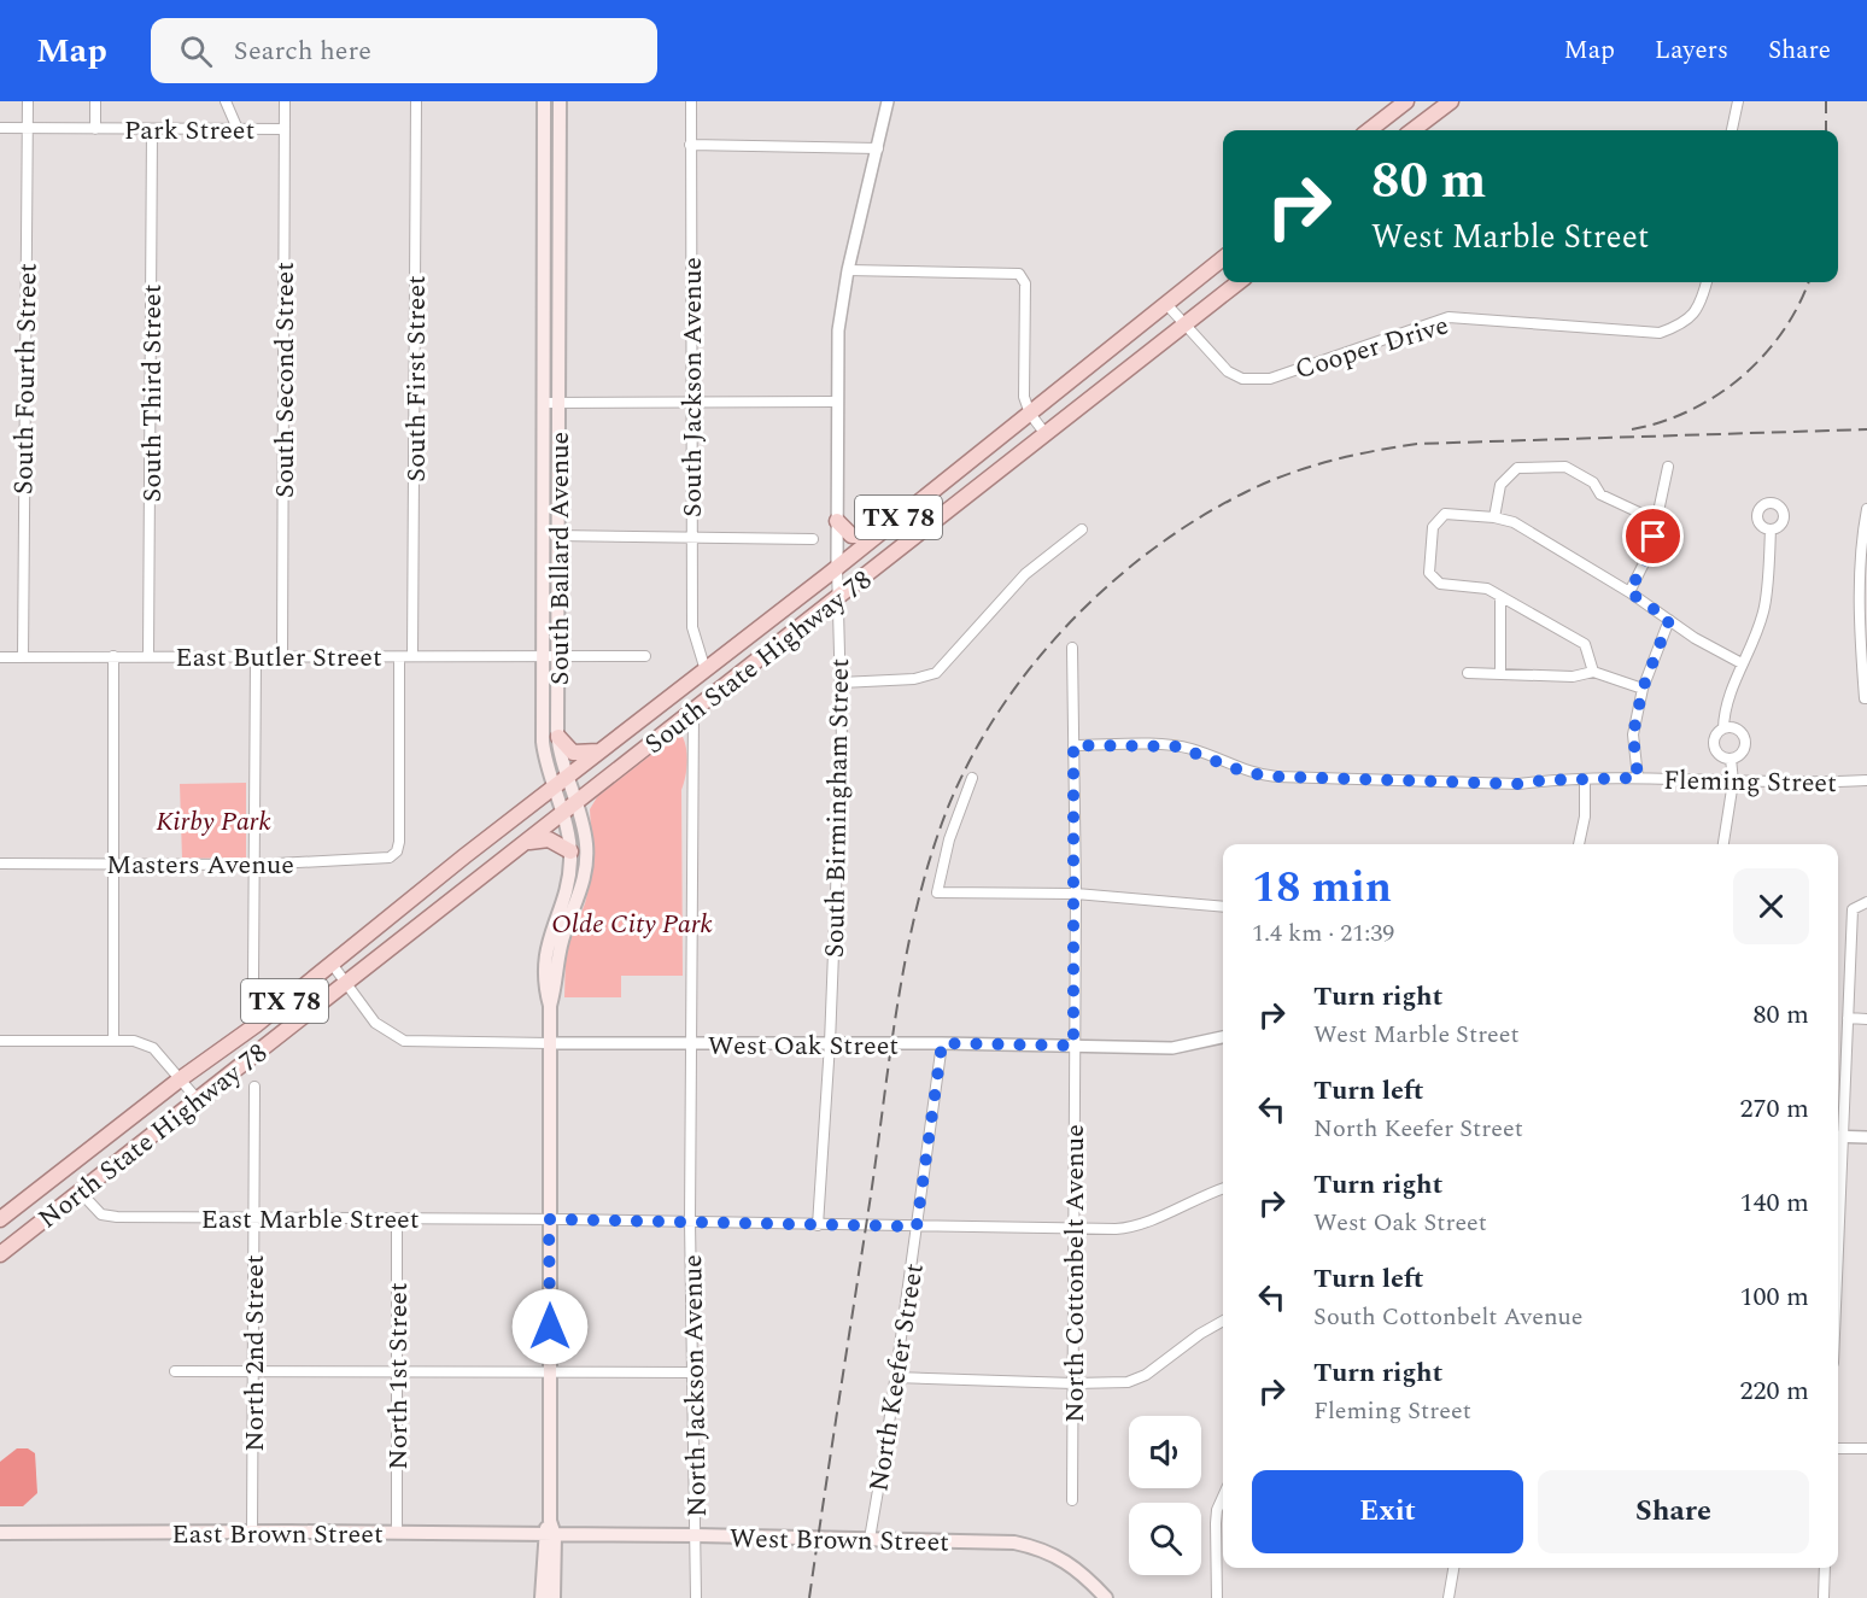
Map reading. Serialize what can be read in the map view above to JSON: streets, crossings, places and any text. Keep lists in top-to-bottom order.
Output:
{
  "streets": {
    "main road": [
      "TX 78",
      "South Ballard Avenue",
      "South State Highway 78",
      "North State Highway 78",
      "East Brown Street",
      "West Brown Street"
    ],
    "street": [
      "Park Street",
      "Cooper Drive",
      "South Fourth Street",
      "South First Street",
      "South Second Street",
      "South Jackson Avenue",
      "South Third Street",
      "East Butler Street",
      "Fleming Street",
      "South Birmingham Street",
      "Masters Avenue",
      "West Oak Street",
      "East Marble Street",
      "North Cottonbelt Avenue",
      "North 2nd Street",
      "North 1st Street",
      "North Keefer Street",
      "North Jackson Avenue"
    ]
  },
  "crossings": [
    ["Park Street", "South Fourth Street"],
    ["Park Street", "South Second Street"],
    ["Park Street", "South Third Street"],
    ["Cooper Drive", "South State Highway 78"],
    ["South Fourth Street", "East Butler Street"],
    ["South First Street", "East Butler Street"],
    ["South Second Street", "East Butler Street"],
    ["South Jackson Avenue", "South State Highway 78"],
    ["South Third Street", "East Butler Street"],
    ["South Ballard Avenue", "East Butler Street"],
    ["South Ballard Avenue", "South State Highway 78"],
    ["South Ballard Avenue", "West Oak Street"],
    ["South Ballard Avenue", "North State Highway 78"],
    ["South Ballard Avenue", "East Marble Street"],
    ["South Ballard Avenue", "East Brown Street"],
    ["South Ballard Avenue", "West Brown Street"],
    ["East Butler Street", "Masters Avenue"],
    ["South State Highway 78", "South Birmingham Street"],
    ["South State Highway 78", "North State Highway 78"],
    ["Fleming Street", "North Cottonbelt Avenue"],
    ["South Birmingham Street", "West Oak Street"],
    ["South Birmingham Street", "East Marble Street"],
    ["West Oak Street", "North Cottonbelt Avenue"],
    ["West Oak Street", "North Keefer Street"],
    ["West Oak Street", "North Jackson Avenue"],
    ["North State Highway 78", "East Marble Street"],
    ["East Marble Street", "North Cottonbelt Avenue"],
    ["East Marble Street", "North 2nd Street"],
    ["East Marble Street", "North 1st Street"],
    ["East Marble Street", "North Keefer Street"],
    ["East Marble Street", "North Jackson Avenue"],
    ["North 2nd Street", "East Brown Street"],
    ["North 1st Street", "East Brown Street"],
    ["North Keefer Street", "West Brown Street"],
    ["North Jackson Avenue", "West Brown Street"],
    ["East Brown Street", "West Brown Street"]
  ],
  "parks": ["Kirby Park", "Olde City Park"],
  "page": {
    "header": "Map",
    "search": "Search here",
    "nav": ["Map", "Layers", "Share"],
    "turn": ["80 m", "West Marble Street"],
    "heading": ["18 min", "1.4 km · 21:39"],
    "list": [
      {
        "name": "Turn right",
        "note": "West Marble Street",
        "value": "80 m"
      },
      {
        "name": "Turn left",
        "note": "North Keefer Street",
        "value": "270 m"
      },
      {
        "name": "Turn right",
        "note": "West Oak Street",
        "value": "140 m"
      },
      {
        "name": "Turn left",
        "note": "South Cottonbelt Avenue",
        "value": "100 m"
      },
      {
        "name": "Turn right",
        "note": "Fleming Street",
        "value": "220 m"
      }
    ],
    "buttons": ["Exit", "Share"]
  }
}
